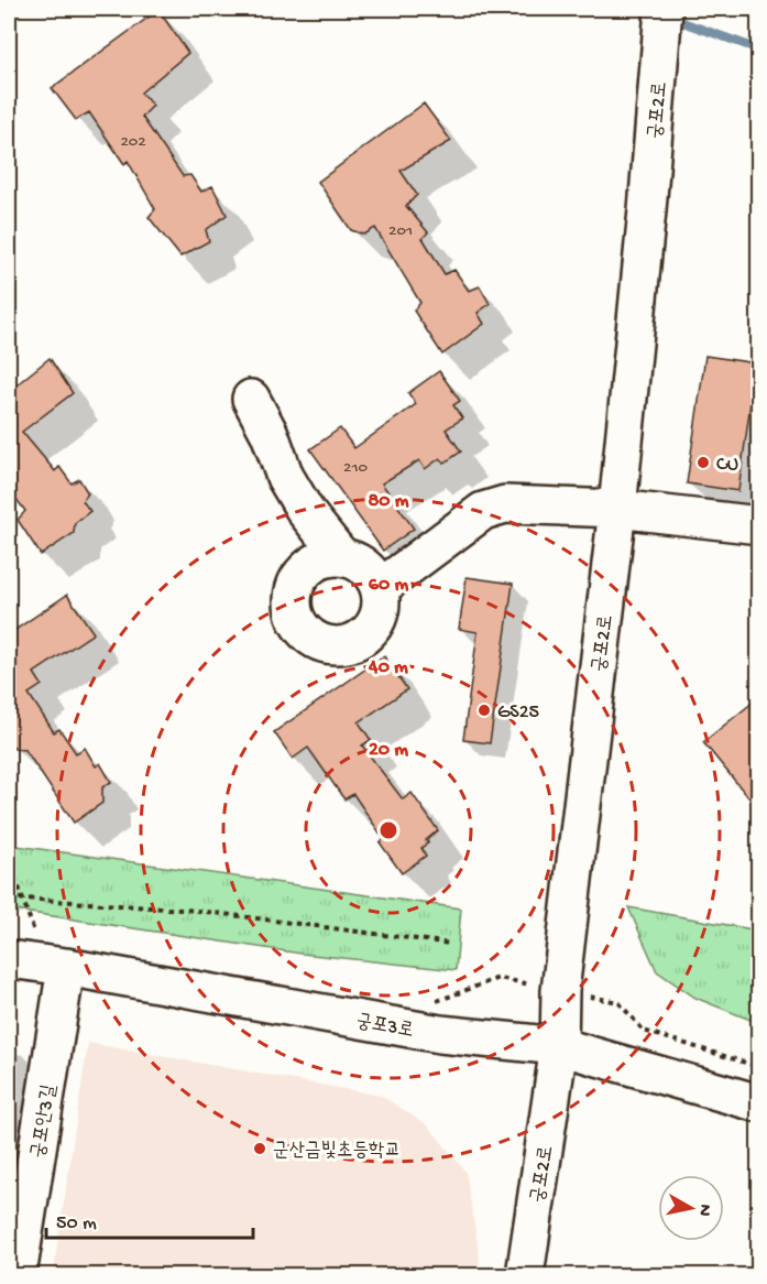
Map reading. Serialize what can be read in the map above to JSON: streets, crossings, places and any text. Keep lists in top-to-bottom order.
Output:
{
  "streets": {
    "street": ["궁포2로", "궁포3로", "궁포안3길"]
  },
  "crossings": [
    ["궁포2로", "궁포3로"],
    ["궁포3로", "궁포안3길"]
  ],
  "places": ["CU", "GS25", "군산금빛초등학교"],
  "house_numbers": ["202", "201", "210"],
  "scale_bar": "50 m",
  "north": "right",
  "rings": [
    "80 m",
    "60 m",
    "40 m",
    "20 m"
  ]
}
